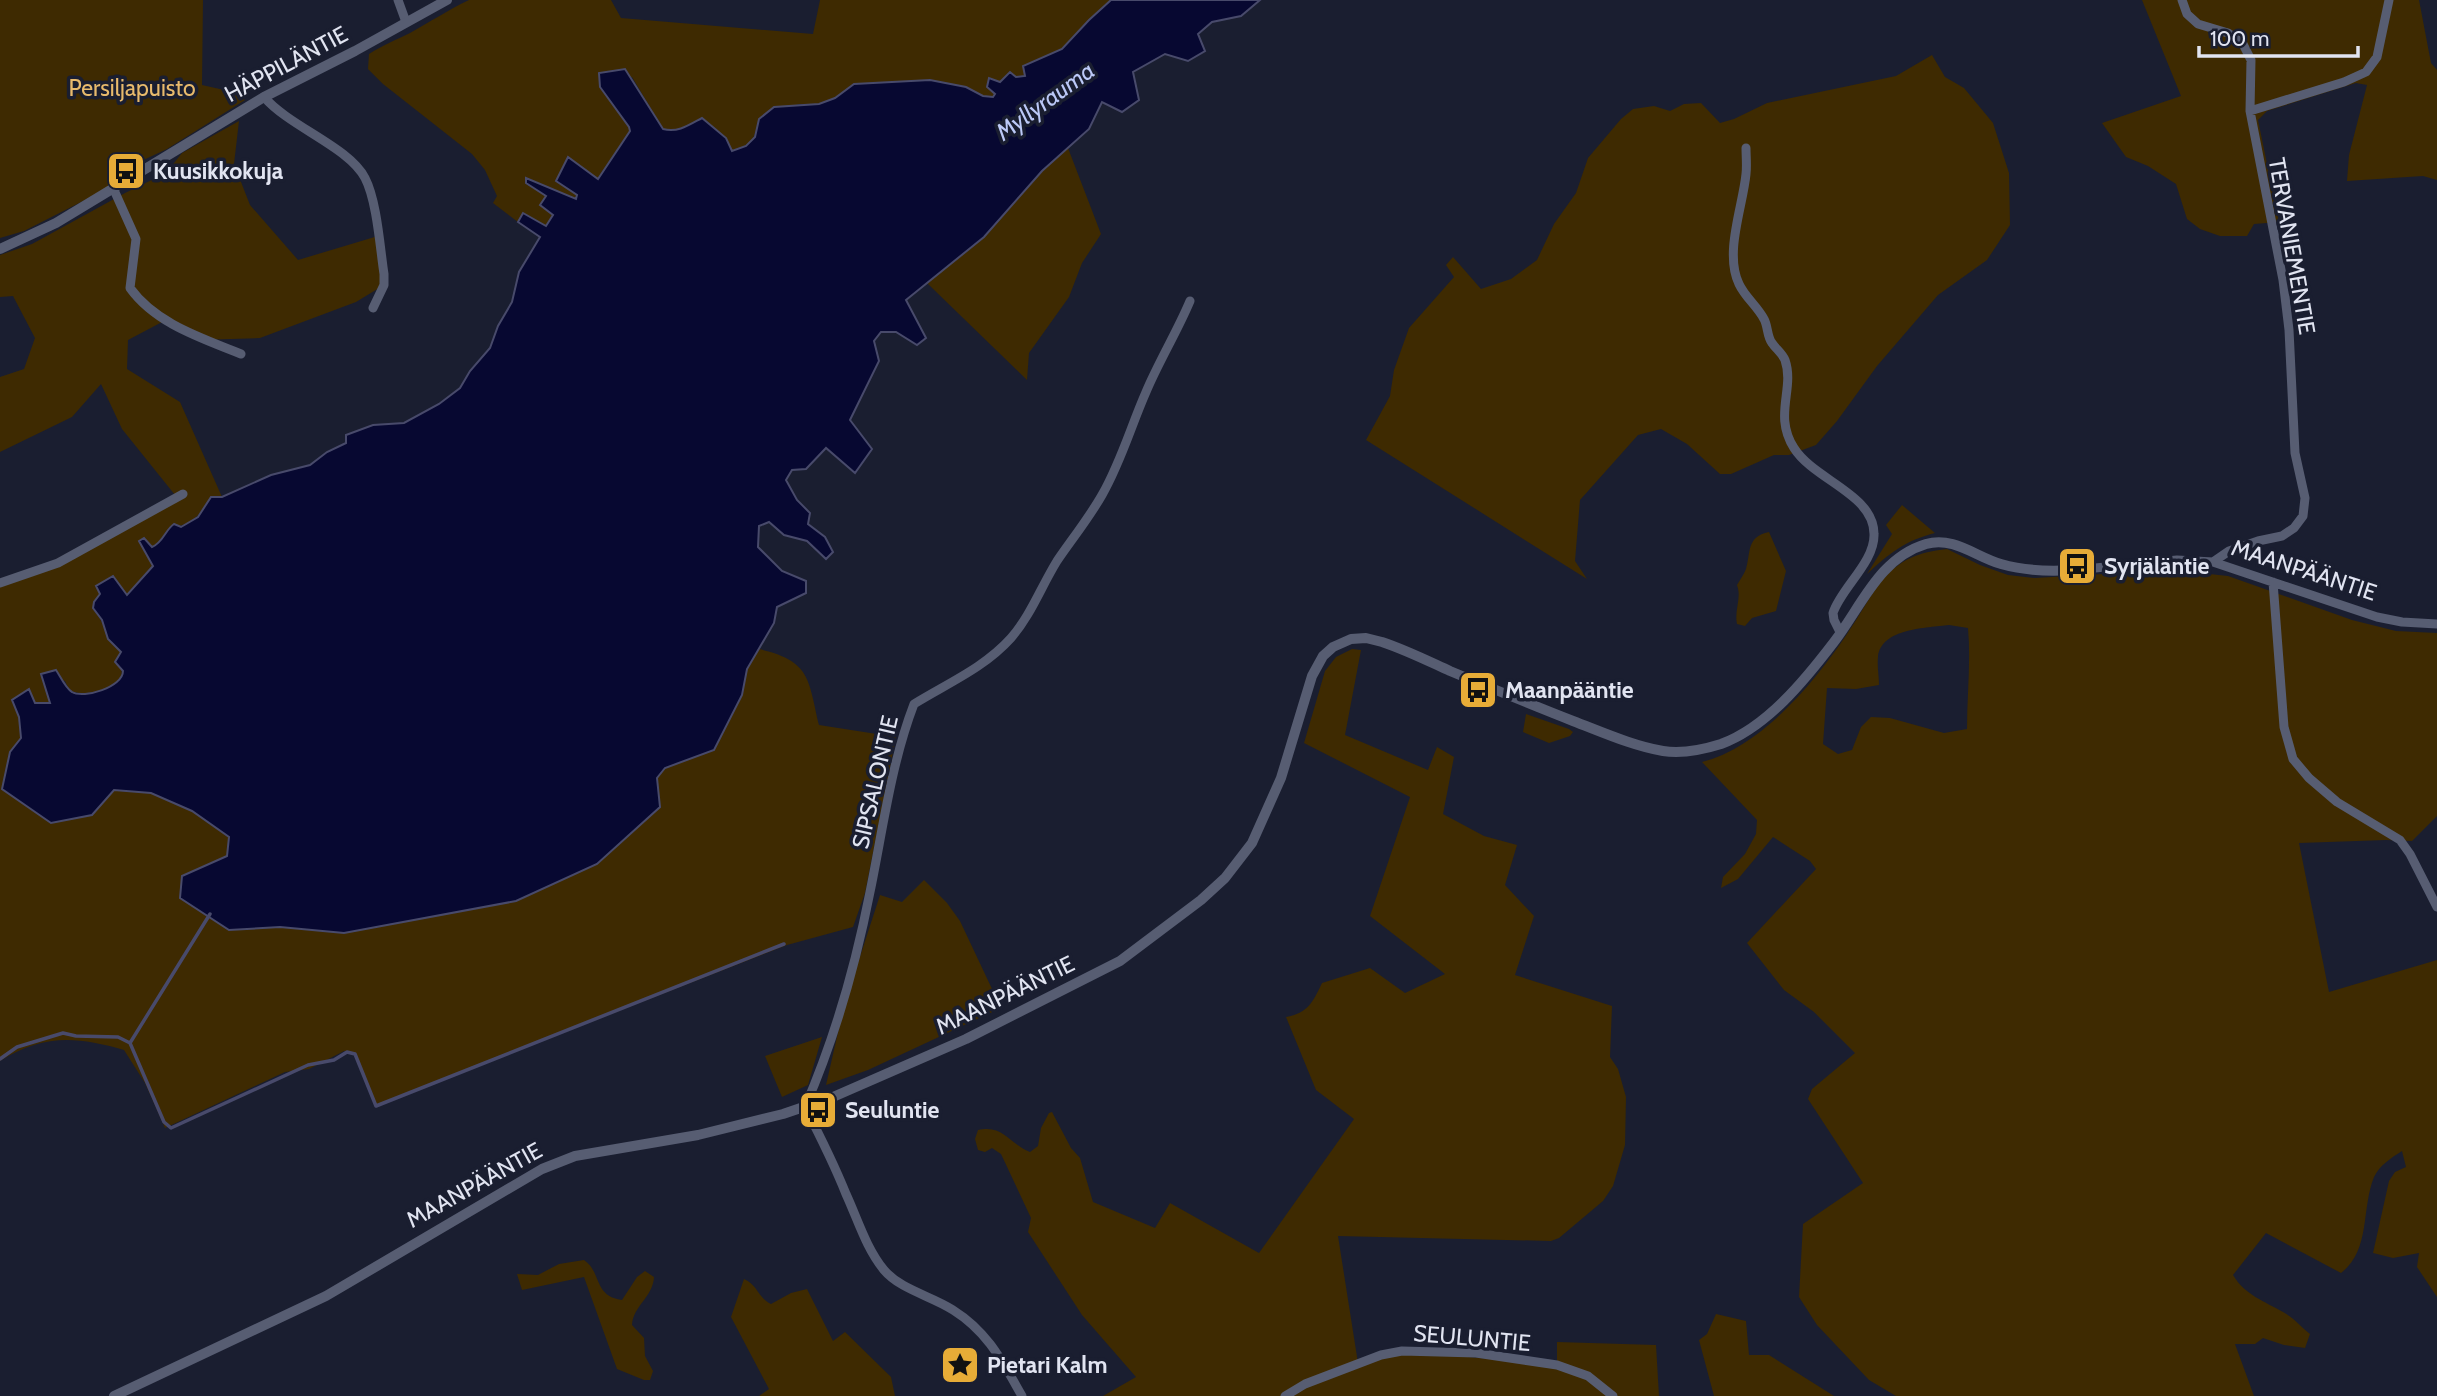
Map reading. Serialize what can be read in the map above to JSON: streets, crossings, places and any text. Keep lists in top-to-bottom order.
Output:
{
  "streets": {
    "street": [
      "HÄPPILÄNTIE",
      "TERVANIEMENTIE",
      "MAANPÄÄNTIE",
      "SIPSALONTIE",
      "SEULUNTIE"
    ]
  },
  "crossings": [
    ["TERVANIEMENTIE", "MAANPÄÄNTIE"],
    ["MAANPÄÄNTIE", "SIPSALONTIE"]
  ],
  "water": ["Myllyrauma"],
  "parks": ["Persiljapuisto"],
  "places": {
    "bus stop": [
      "Kuusikkokuja",
      "Syrjäläntie",
      "Maanpääntie",
      "Seuluntie"
    ],
    "place": ["Pietari Kalm"]
  },
  "scale_bar": "100 m"
}
